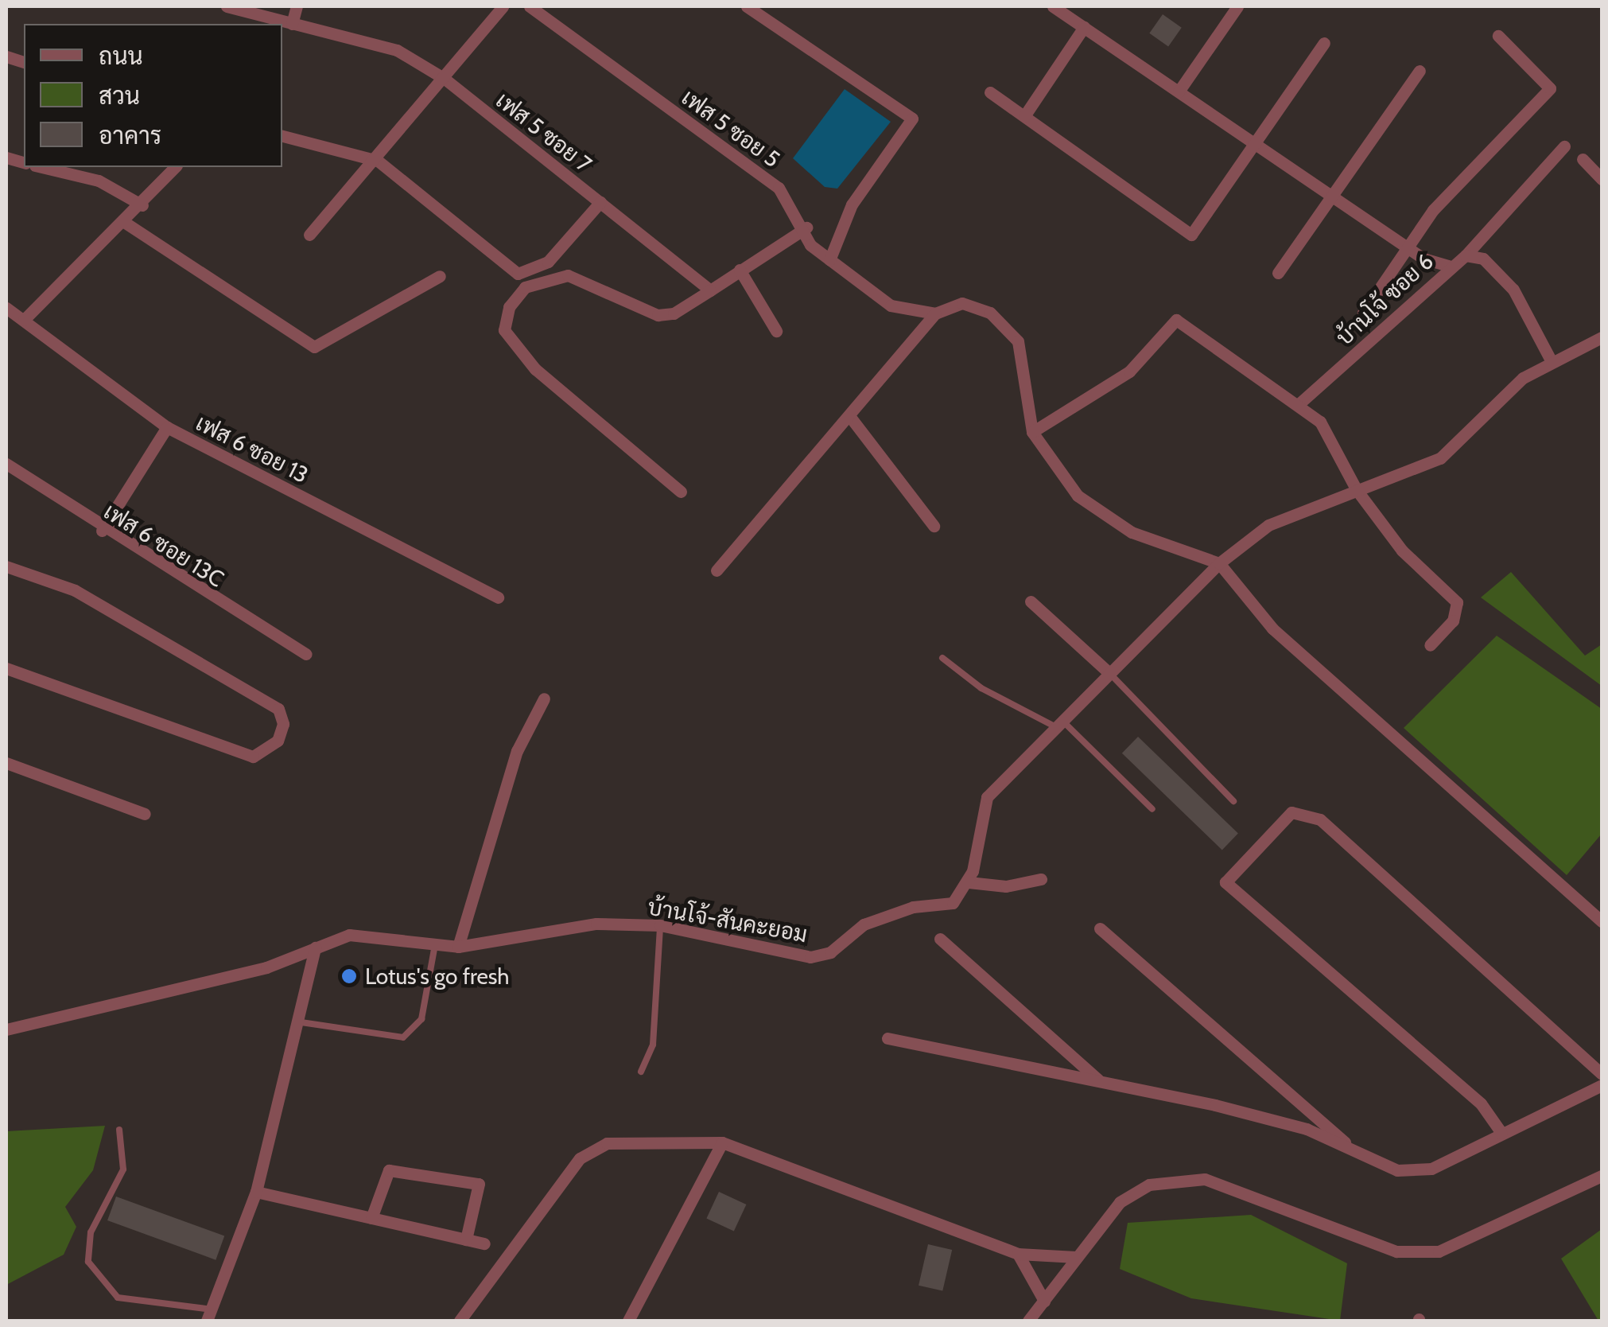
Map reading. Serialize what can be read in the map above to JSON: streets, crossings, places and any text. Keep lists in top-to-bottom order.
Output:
{
  "streets": {
    "street": [
      "เฟส 5 ซอย 5",
      "เฟส 5 ซอย 7",
      "บ้านโจ้ ซอย 6",
      "เฟส 6 ซอย 13",
      "เฟส 6 ซอย 13C",
      "บ้านโจ้-สันคะยอม"
    ]
  },
  "places": ["Lotus's go fresh"],
  "legend": ["ถนน", "สวน", "อาคาร"]
}
